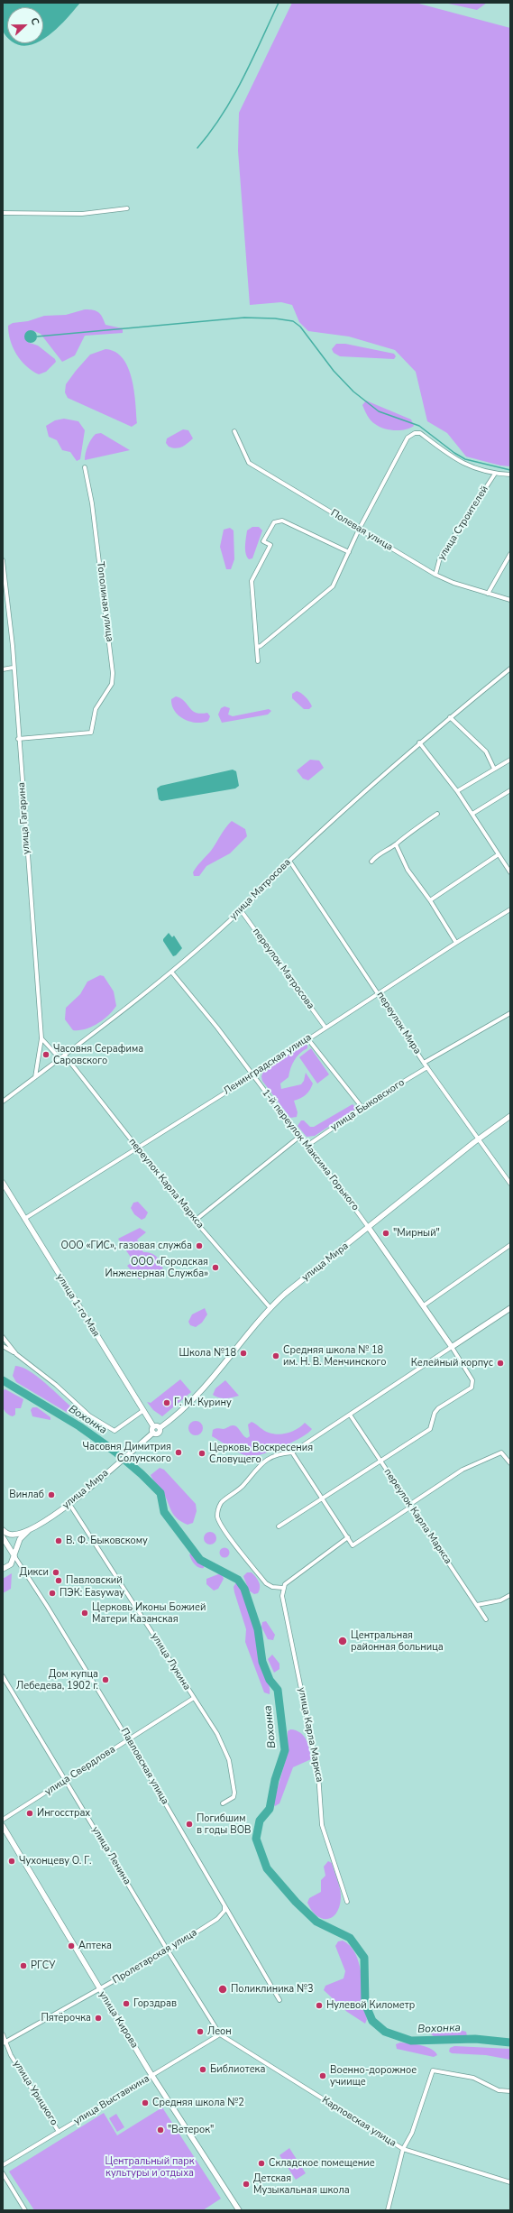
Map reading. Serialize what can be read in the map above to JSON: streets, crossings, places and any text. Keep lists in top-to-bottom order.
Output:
{
  "streets": {
    "street": [
      "улица Строителей",
      "Полевая улица",
      "Тополиная улица",
      "улица Гагарина",
      "улица Матросова",
      "переулок Матросова",
      "переулок Мира",
      "Ленинградская улица",
      "улица Быковского",
      "1-й переулок Максима Горького",
      "переулок Карла Маркса",
      "улица Мира",
      "улица 1-го Мая",
      "улица Лукина",
      "улица Карла Маркса",
      "Павловская улица",
      "улица Свердлова",
      "улица Ленина",
      "Пролетарская улица",
      "улица Кирова",
      "улица Урицкого",
      "улица Выставкина",
      "Карповская улица"
    ]
  },
  "crossings": [
    ["улица Строителей", "Полевая улица"],
    ["Тополиная улица", "улица Гагарина"],
    ["улица Гагарина", "улица Матросова"],
    ["улица Матросова", "переулок Матросова"],
    ["улица Матросова", "переулок Мира"],
    ["улица Матросова", "1-й переулок Максима Горького"],
    ["улица Матросова", "переулок Карла Маркса"],
    ["переулок Матросова", "Ленинградская улица"],
    ["переулок Мира", "Ленинградская улица"],
    ["переулок Мира", "улица Быковского"],
    ["переулок Мира", "улица Мира"],
    ["Ленинградская улица", "1-й переулок Максима Горького"],
    ["Ленинградская улица", "переулок Карла Маркса"],
    ["Ленинградская улица", "улица 1-го Мая"],
    ["улица Быковского", "1-й переулок Максима Горького"],
    ["1-й переулок Максима Горького", "улица Мира"],
    ["переулок Карла Маркса", "улица Мира"],
    ["улица Мира", "улица 1-го Мая"],
    ["улица Мира", "улица Лукина"],
    ["улица Лукина", "улица Свердлова"],
    ["Павловская улица", "улица Свердлова"],
    ["Павловская улица", "Пролетарская улица"],
    ["улица Свердлова", "улица Ленина"],
    ["улица Ленина", "Пролетарская улица"],
    ["улица Ленина", "улица Выставкина"],
    ["улица Ленина", "Карповская улица"],
    ["Пролетарская улица", "улица Кирова"],
    ["Пролетарская улица", "улица Урицкого"],
    ["улица Кирова", "улица Выставкина"],
    ["улица Урицкого", "улица Выставкина"],
    ["улица Выставкина", "Карповская улица"]
  ],
  "water": ["Вохонка"],
  "parks": ["Центральный парк культуры и отдыха"],
  "places": [
    "Часовня Серафима Саровского",
    "\"Мирный\"",
    "ООО «ГИС», газовая служба",
    "ООО «Городская Инженерная Служба»",
    "Школа №18",
    "Средняя школа № 18 им. Н. В. Менчинского",
    "Келейный корпус",
    "Г. М. Курину",
    "Часовня Димитрия Солунского",
    "Церковь Воскресения Словущего",
    "Винлаб",
    "В. Ф. Быковскому",
    "Дикси",
    "Павловский",
    "ПЭК: Easyway",
    "Церковь Иконы Божией Матери Казанская",
    "Центральная районная больница",
    "Дом купца Лебедева, 1902 г.",
    "Ингосстрах",
    "Погибшим в годы ВОВ",
    "Чухонцеву О. Г.",
    "Аптека",
    "РГСУ",
    "Поликлиника №3",
    "Горздрав",
    "Нулевой Километр",
    "Пятёрочка",
    "Леон",
    "Библиотека",
    "Военно-дорожное учиище",
    "Средняя школа №2",
    "\"Ветерок\"",
    "Складское помещение",
    "Детская Музыкальная школа"
  ],
  "north": "right"
}
